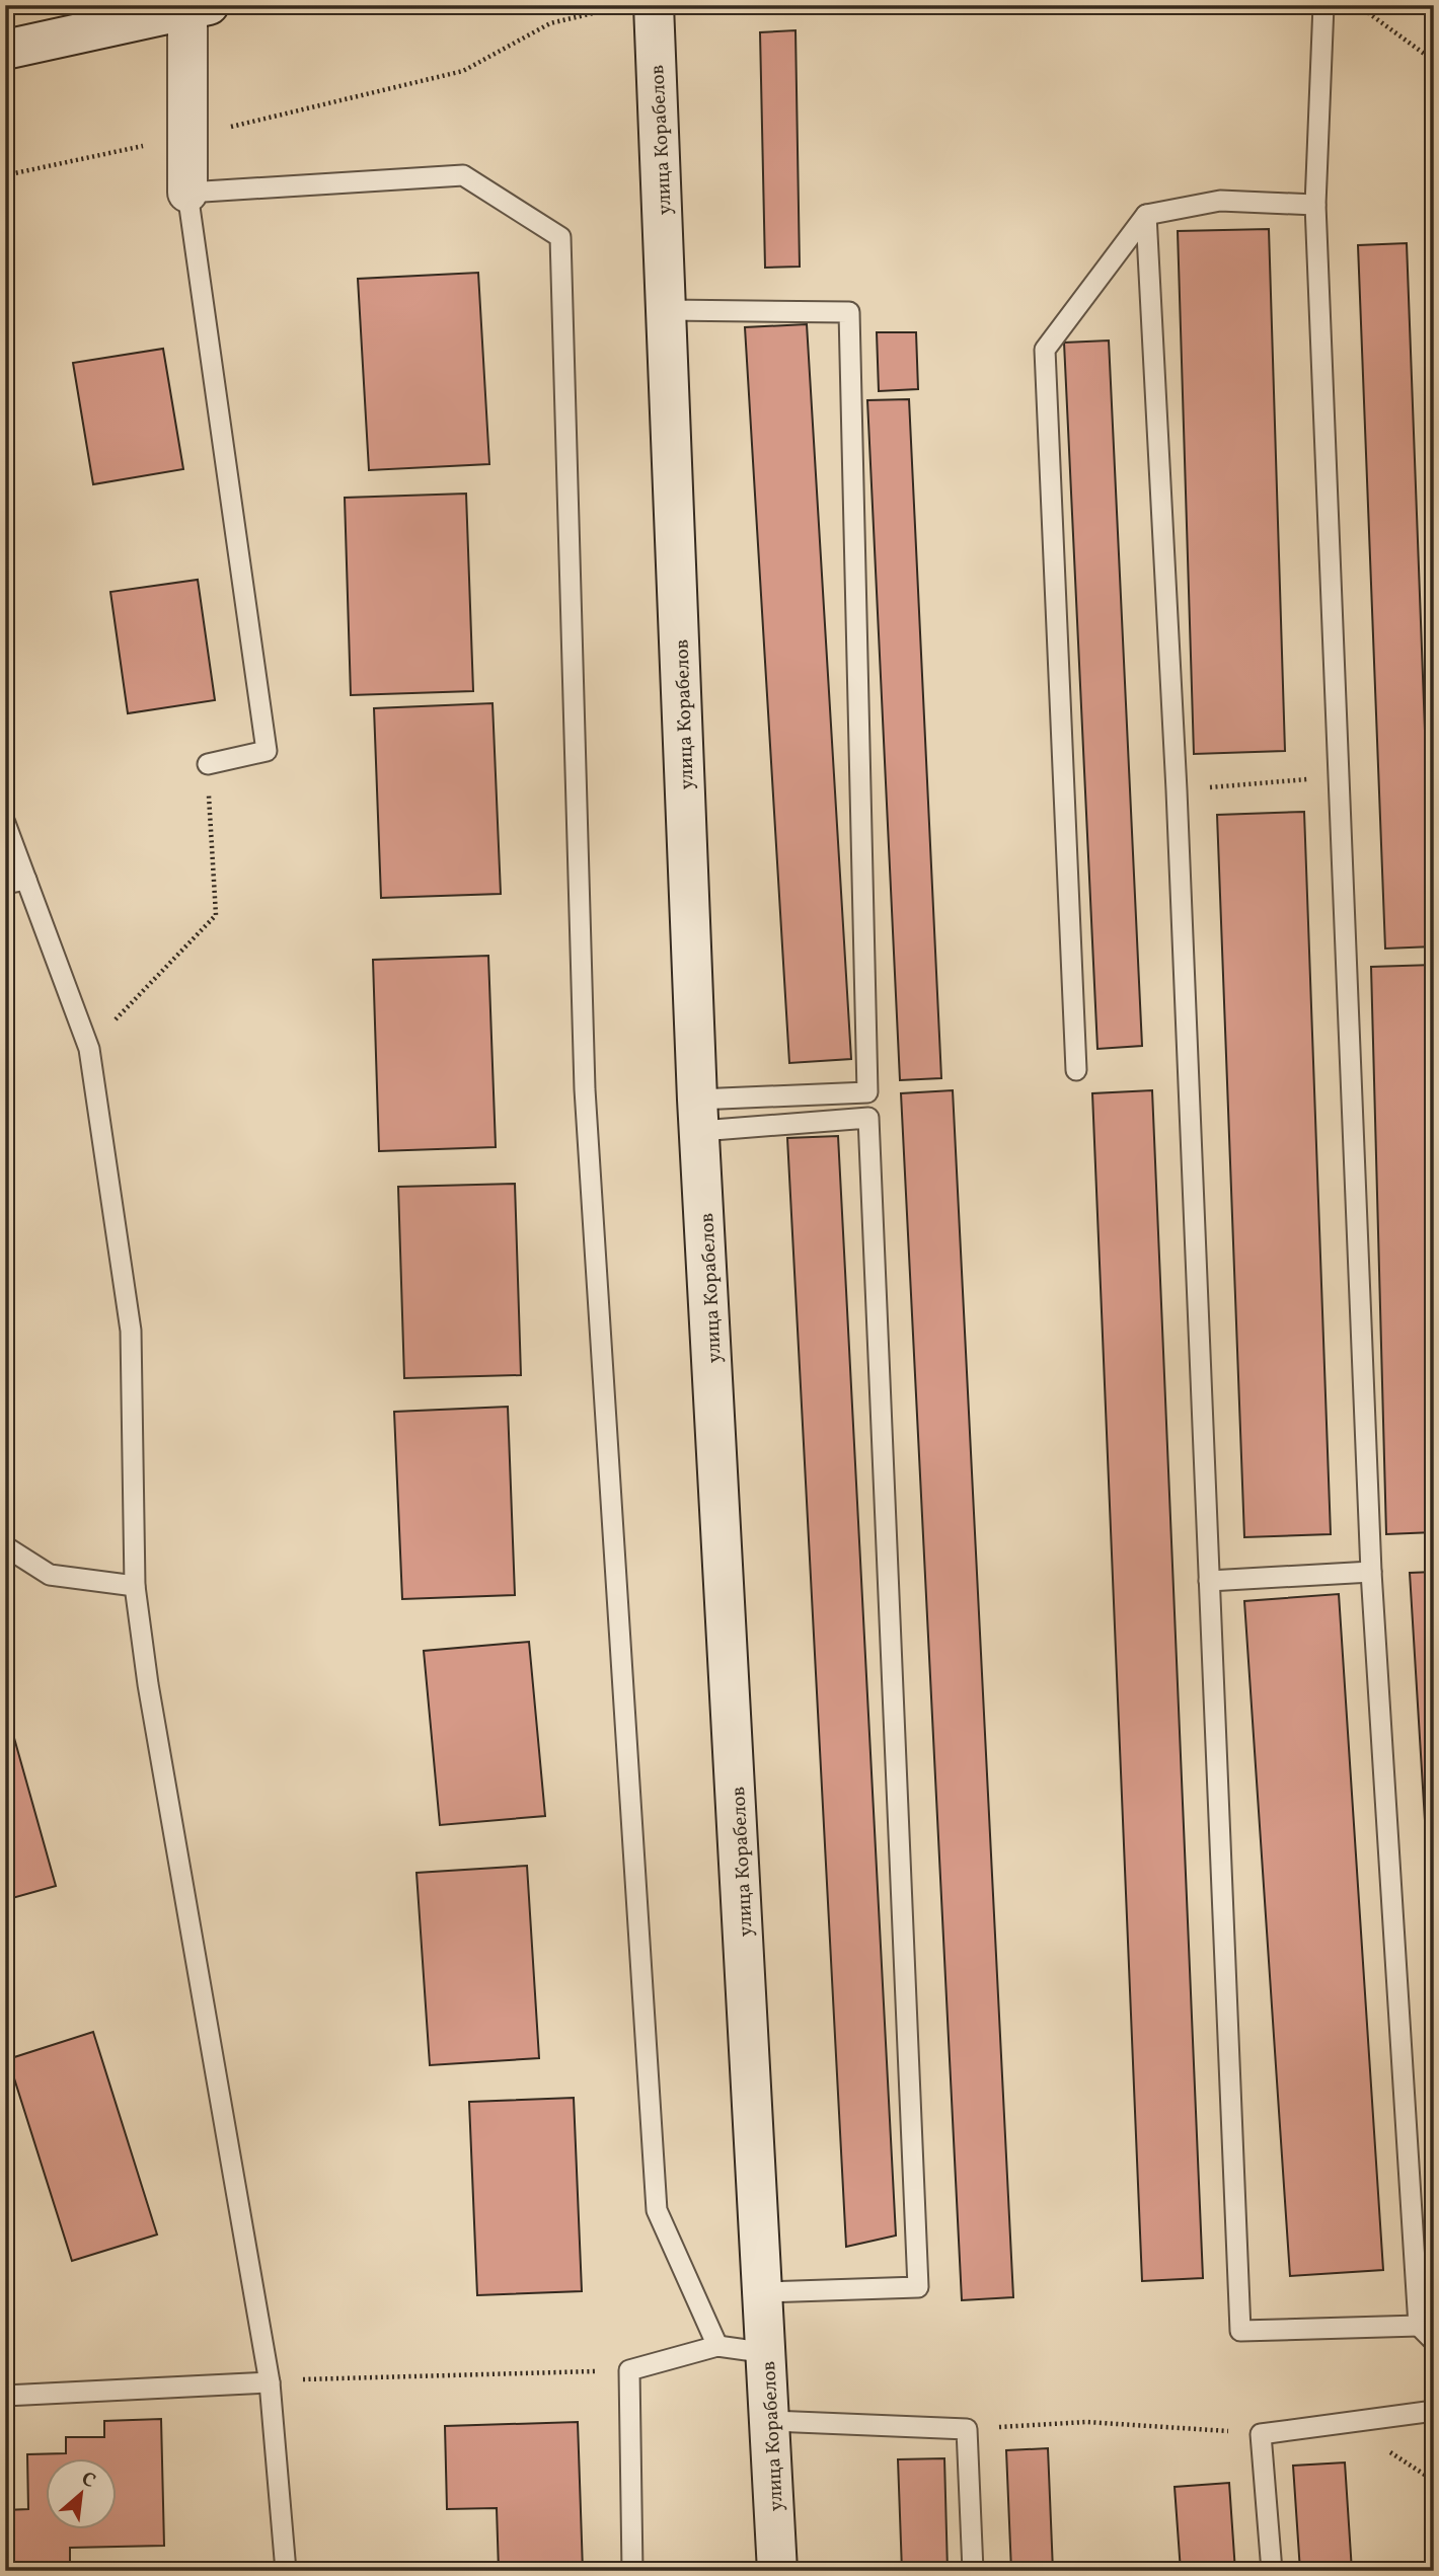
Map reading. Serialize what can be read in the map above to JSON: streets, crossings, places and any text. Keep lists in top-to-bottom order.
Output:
{
  "streets": {
    "street": ["улица Корабелов"]
  },
  "north": "top right"
}
